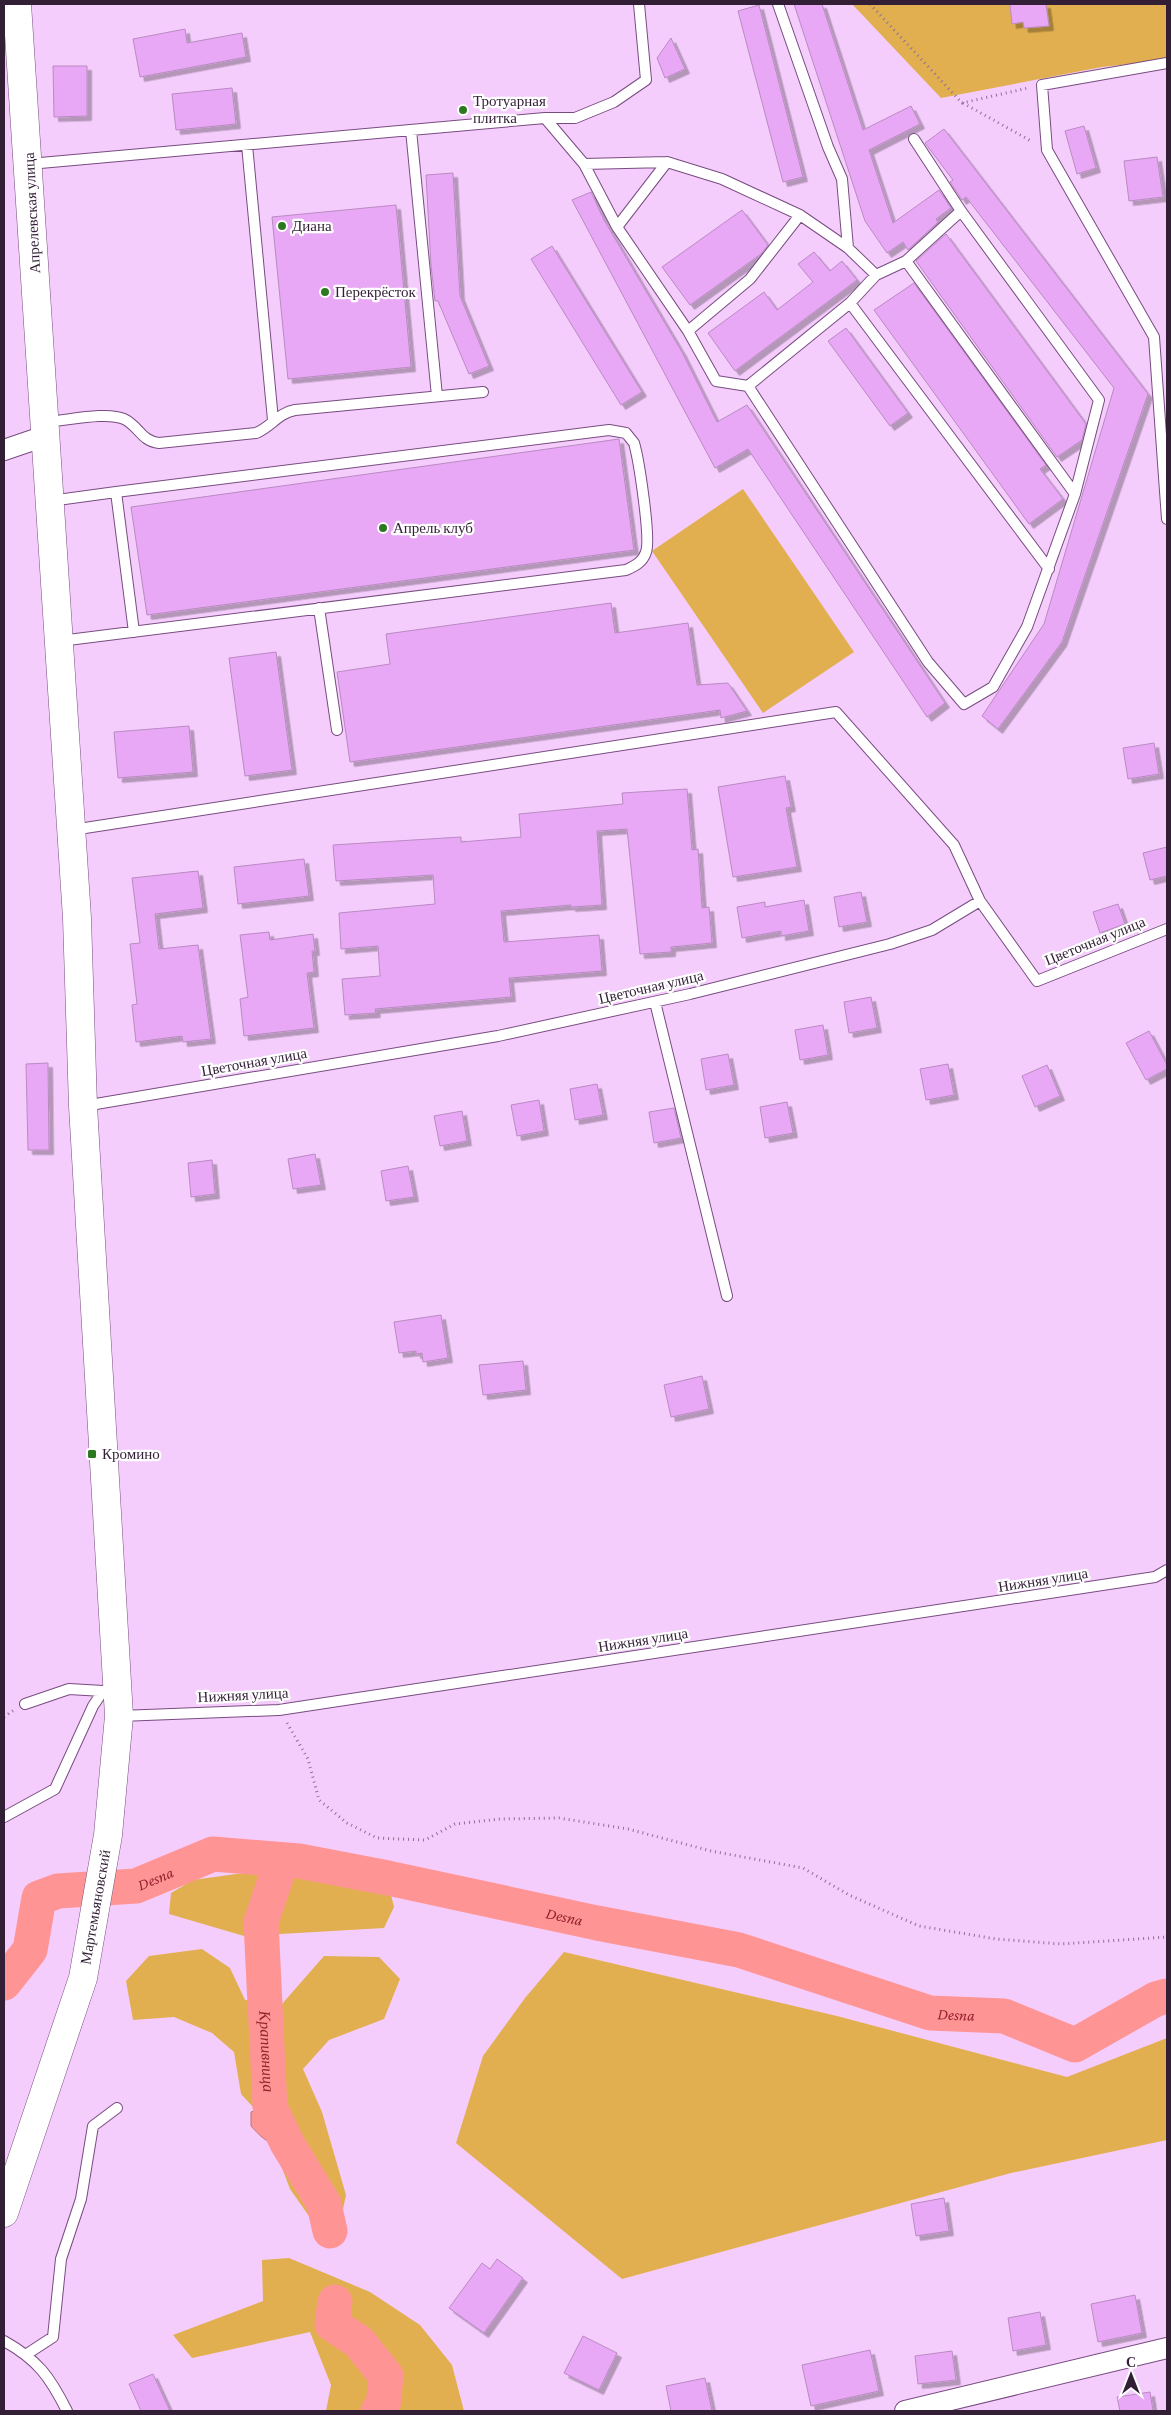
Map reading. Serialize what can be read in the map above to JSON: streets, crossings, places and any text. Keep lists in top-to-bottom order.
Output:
{
  "streets": {
    "street": ["Апрелевская улица", "Мартемьяновский"],
    "lane": ["Цветочная улица", "Нижняя улица"]
  },
  "crossings": [
    ["Апрелевская улица", "Цветочная улица"],
    ["Апрелевская улица", "Мартемьяновский"],
    ["Цветочная улица", "Мартемьяновский"],
    ["Нижняя улица", "Мартемьяновский"]
  ],
  "water": ["Desna", "Крапивница"],
  "places": {
    "other": [
      "Тротуарная плитка",
      "Диана",
      "Перекрёсток",
      "Апрель клуб"
    ],
    "transit": ["Кромино"]
  },
  "north": "top"
}
